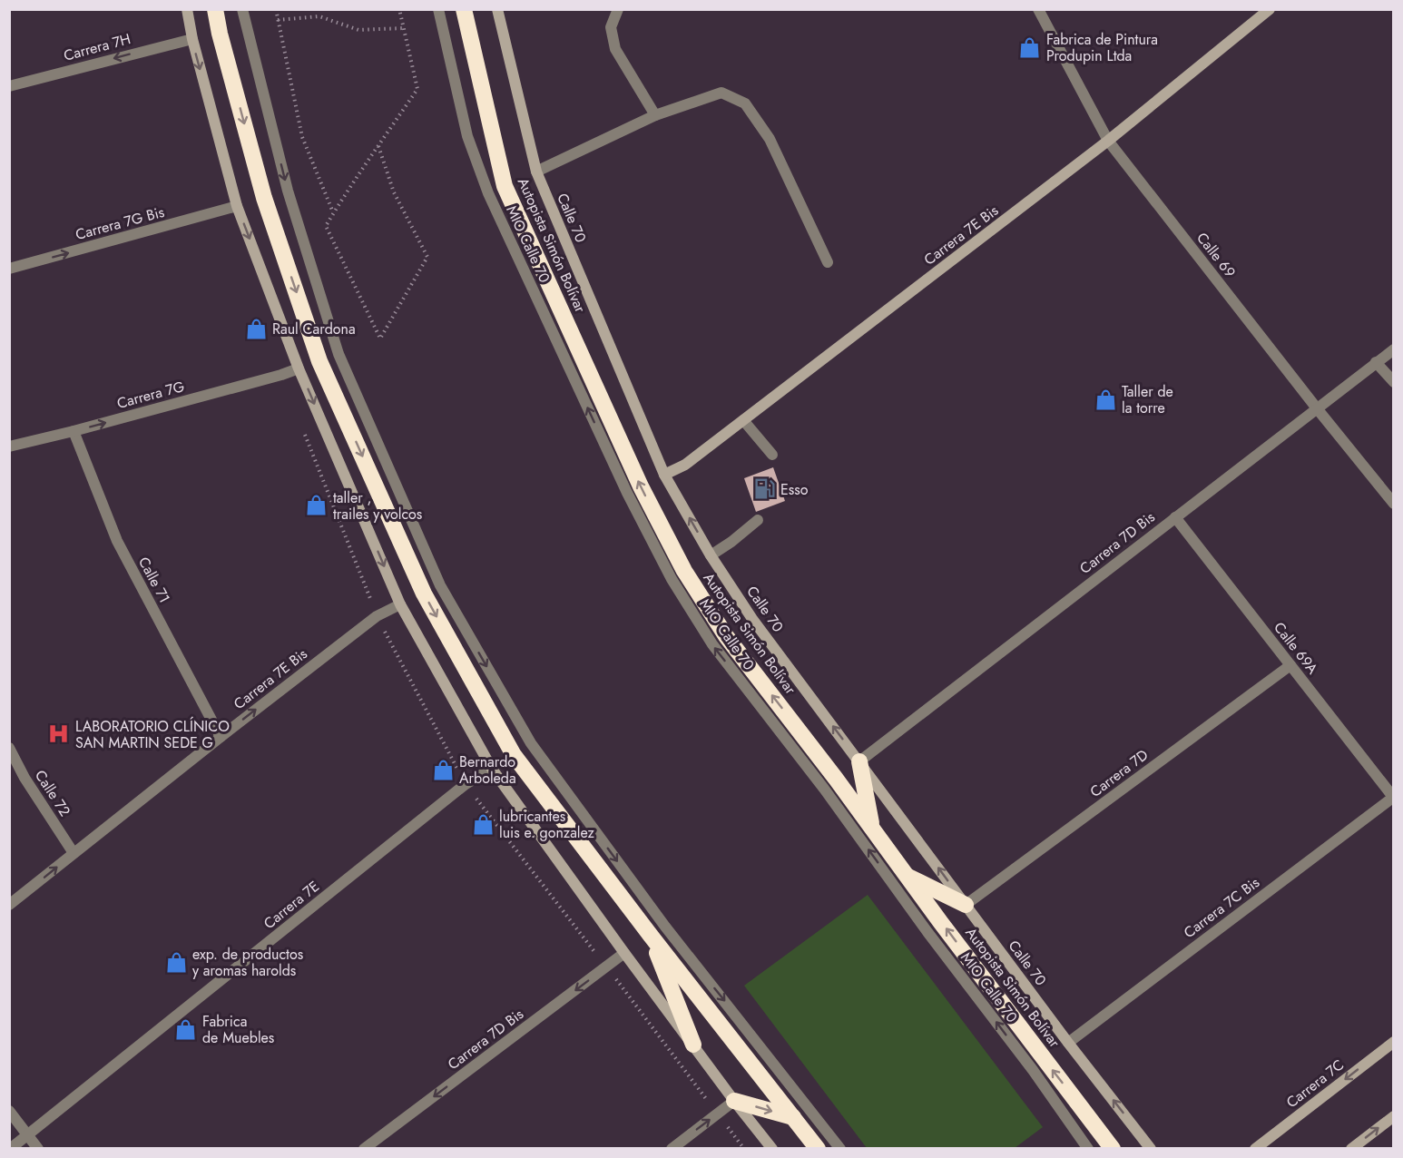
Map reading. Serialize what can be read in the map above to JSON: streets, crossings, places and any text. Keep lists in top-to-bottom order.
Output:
{
  "streets": {
    "highway": ["Autopista Simón Bolívar"],
    "street": [
      "Carrera 7H",
      "Calle 70",
      "Carrera 7G Bis",
      "Carrera 7E Bis",
      "MIO Calle 70",
      "Calle 69",
      "Carrera 7G",
      "Carrera 7D Bis",
      "Calle 71",
      "Calle 69A",
      "Carrera 7D",
      "Calle 72",
      "Carrera 7E",
      "Carrera 7C Bis",
      "Carrera 7C"
    ]
  },
  "crossings": [
    ["Calle 70", "Carrera 7E Bis"],
    ["Calle 70", "Carrera 7D Bis"],
    ["Calle 70", "Carrera 7D"],
    ["Calle 70", "Carrera 7C Bis"],
    ["Carrera 7E Bis", "Calle 69"],
    ["Carrera 7E Bis", "Calle 71"],
    ["Carrera 7E Bis", "Calle 72"],
    ["Calle 69", "Carrera 7D Bis"],
    ["Carrera 7G", "Calle 71"],
    ["Carrera 7D Bis", "Calle 69A"],
    ["Calle 69A", "Carrera 7D"],
    ["Calle 69A", "Carrera 7C Bis"]
  ],
  "one_way": [
    "Carrera 7H",
    "Calle 70",
    "Carrera 7G Bis",
    "MIO Calle 70",
    "Autopista Simón Bolívar",
    "Carrera 7G"
  ],
  "places": {
    "shop": [
      "Fabrica de Pintura Produpin Ltda",
      "Raul Cardona",
      "Taller de la torre",
      "taller , trailes y volcos",
      "Bernardo Arboleda",
      "lubricantes luis e. gonzalez",
      "exp. de productos y aromas harolds",
      "Fabrica de Muebles"
    ],
    "fuel station": ["Esso"],
    "hospital": ["LABORATORIO CLÍNICO SAN MARTIN SEDE G"]
  }
}
